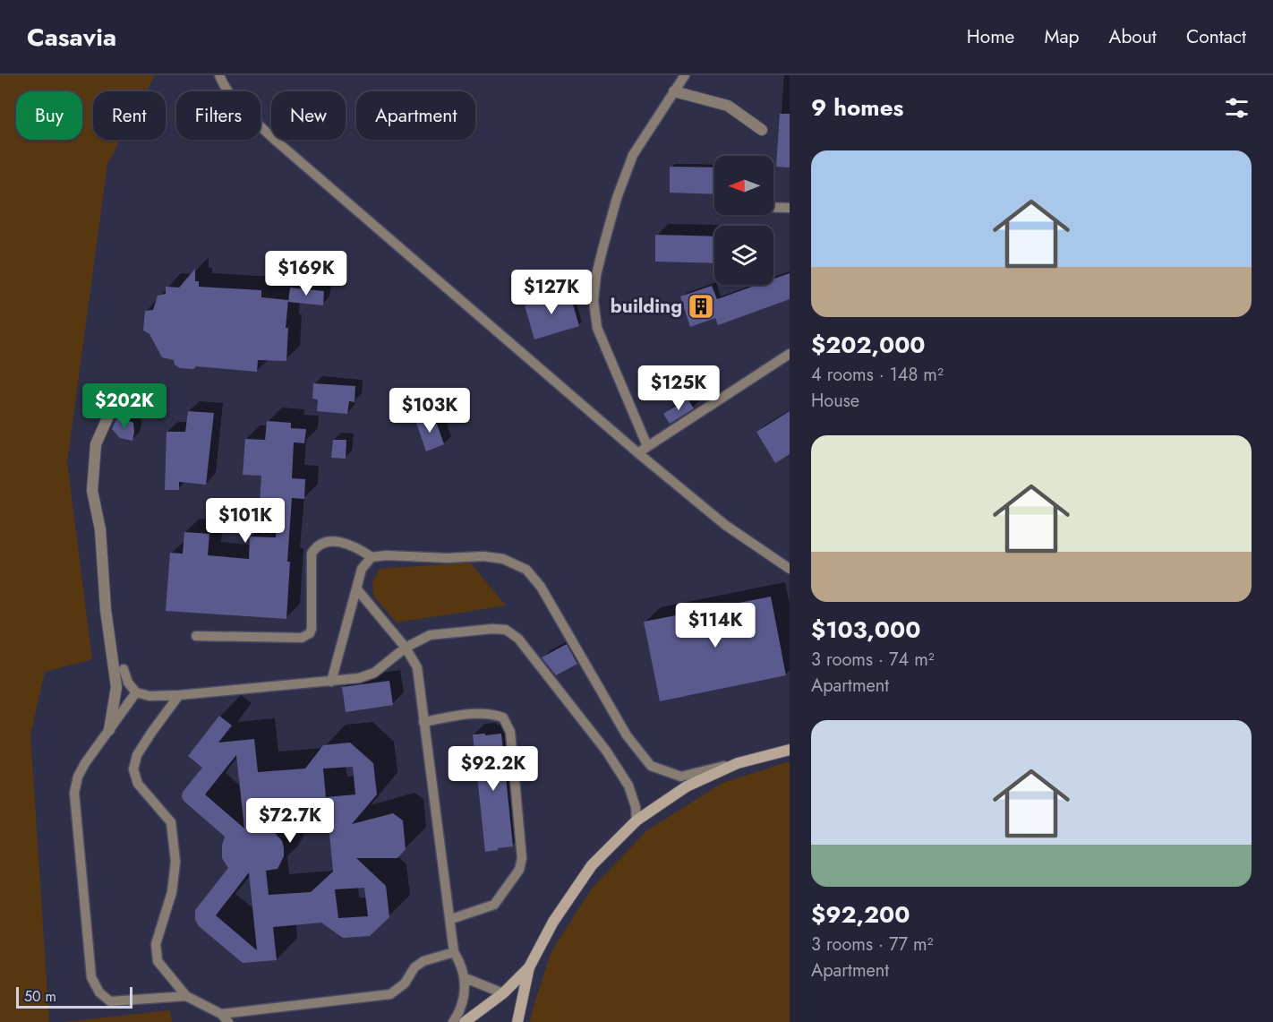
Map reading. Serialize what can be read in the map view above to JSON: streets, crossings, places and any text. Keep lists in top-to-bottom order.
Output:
{
  "places": {
    "building": ["building"]
  },
  "scale_bar": "50 m",
  "north": "left",
  "page": {
    "header": "Casavia",
    "nav": [
      "Home",
      "Map",
      "About",
      "Contact"
    ],
    "heading": "9 homes",
    "chip": [
      "Buy",
      "Rent",
      "Filters",
      "New",
      "Apartment"
    ],
    "list": [
      {
        "name": "$202,000",
        "note": "4 rooms · 148 m² · House"
      },
      {
        "name": "$103,000",
        "note": "3 rooms · 74 m² · Apartment"
      },
      {
        "name": "$92,200",
        "note": "3 rooms · 77 m² · Apartment"
      }
    ],
    "price": [
      "$169K",
      "$127K",
      "$125K",
      "$202K",
      "$103K",
      "$101K",
      "$114K",
      "$92.2K",
      "$72.7K"
    ],
    "scale": "50 m"
  }
}
